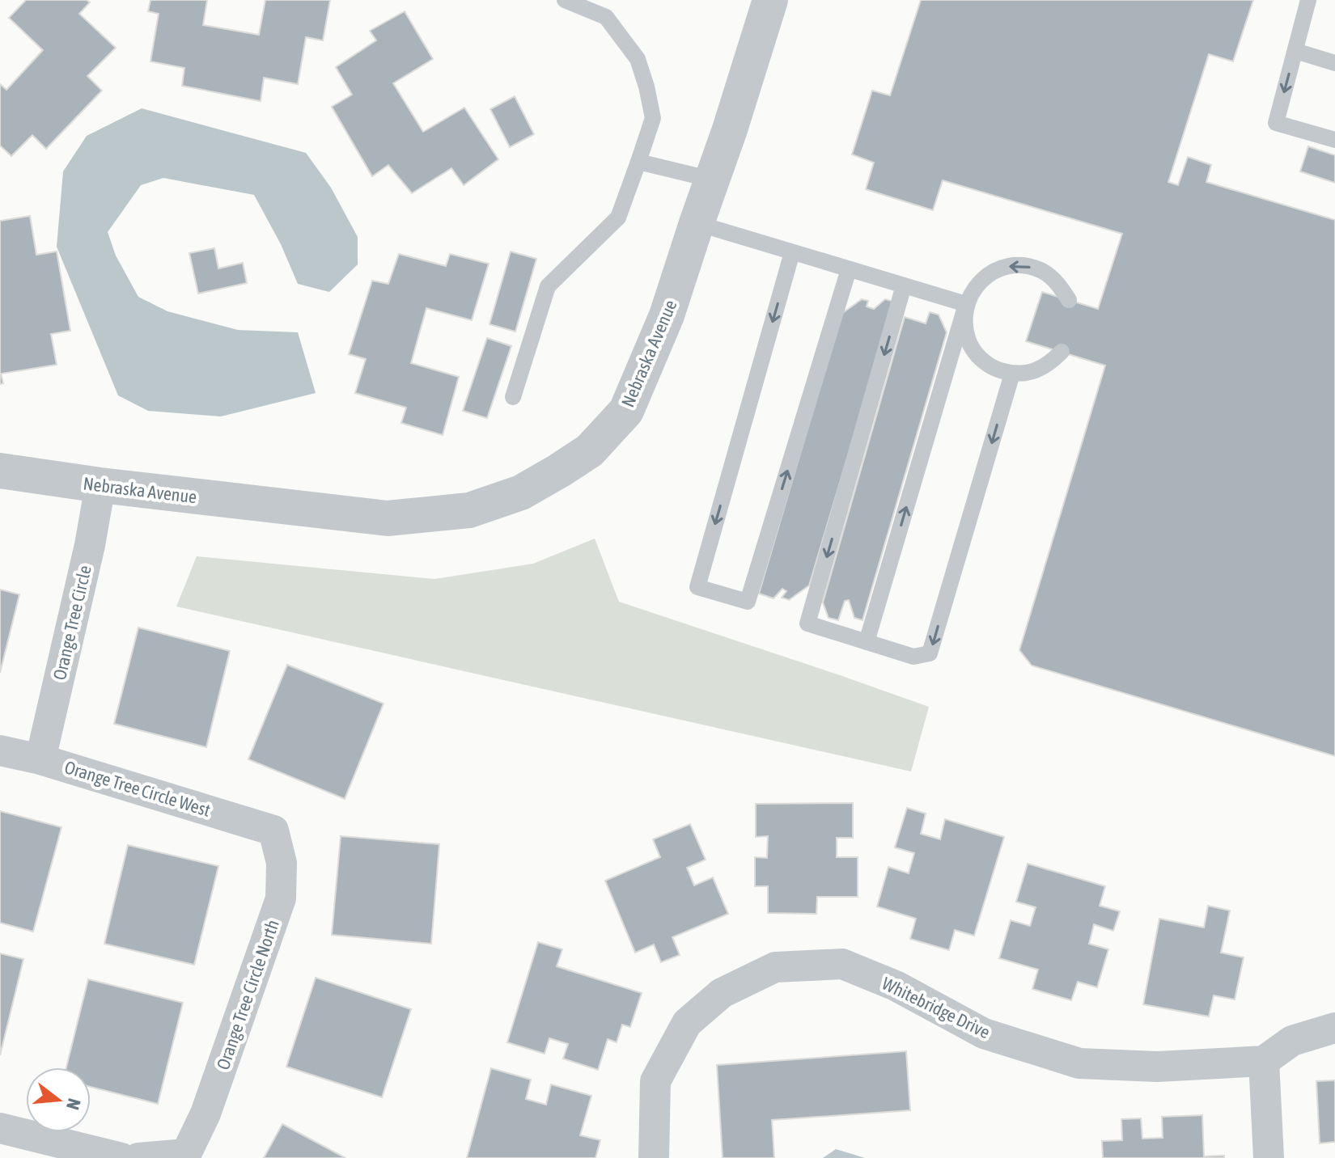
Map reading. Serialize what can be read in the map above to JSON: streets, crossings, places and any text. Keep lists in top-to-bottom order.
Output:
{
  "streets": {
    "street": [
      "Nebraska Avenue",
      "Orange Tree Circle",
      "Orange Tree Circle West",
      "Orange Tree Circle North",
      "Whitebridge Drive"
    ]
  },
  "crossings": [
    ["Nebraska Avenue", "Orange Tree Circle"],
    ["Orange Tree Circle", "Orange Tree Circle West"],
    ["Orange Tree Circle West", "Orange Tree Circle North"]
  ],
  "north": "right"
}
